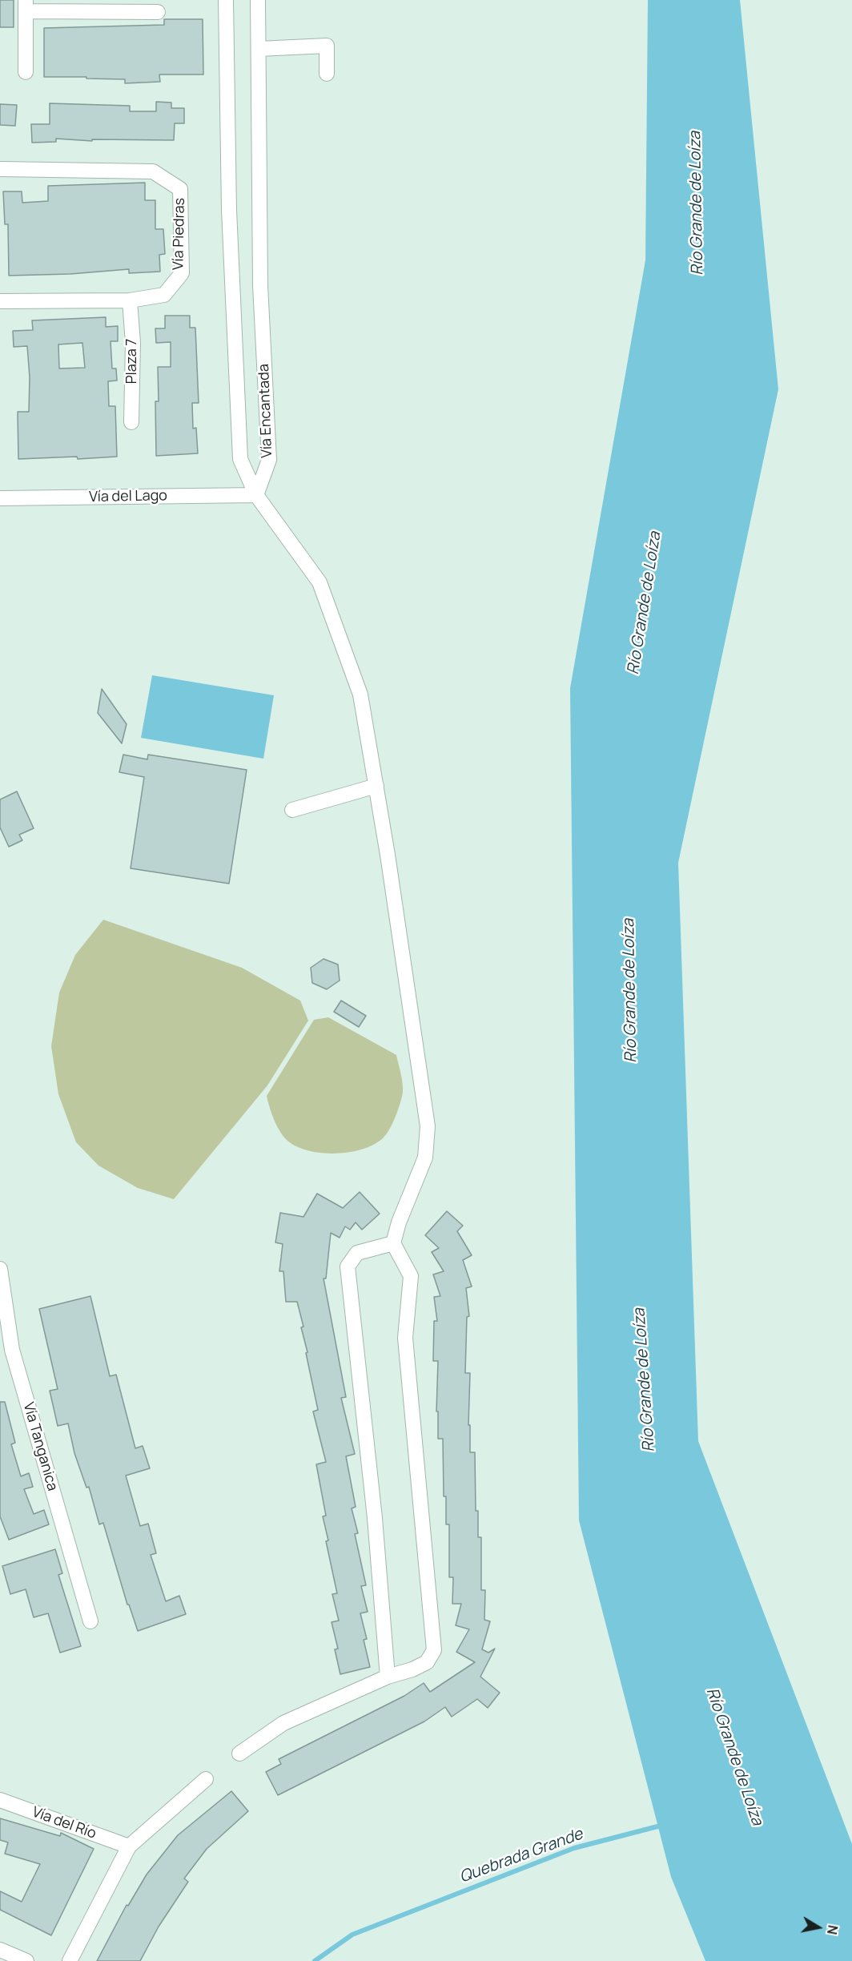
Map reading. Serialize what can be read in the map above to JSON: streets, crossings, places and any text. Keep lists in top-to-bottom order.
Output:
{
  "streets": {
    "street": [
      "Vía Piedras",
      "Plaza 7",
      "Vía Encantada",
      "Vía del Lago",
      "Vía Tanganica",
      "Vía del Río"
    ]
  },
  "crossings": [
    ["Vía Piedras", "Plaza 7"],
    ["Vía Encantada", "Vía del Lago"]
  ],
  "water": ["Río Grande de Loíza", "Quebrada Grande"],
  "north": "right"
}
